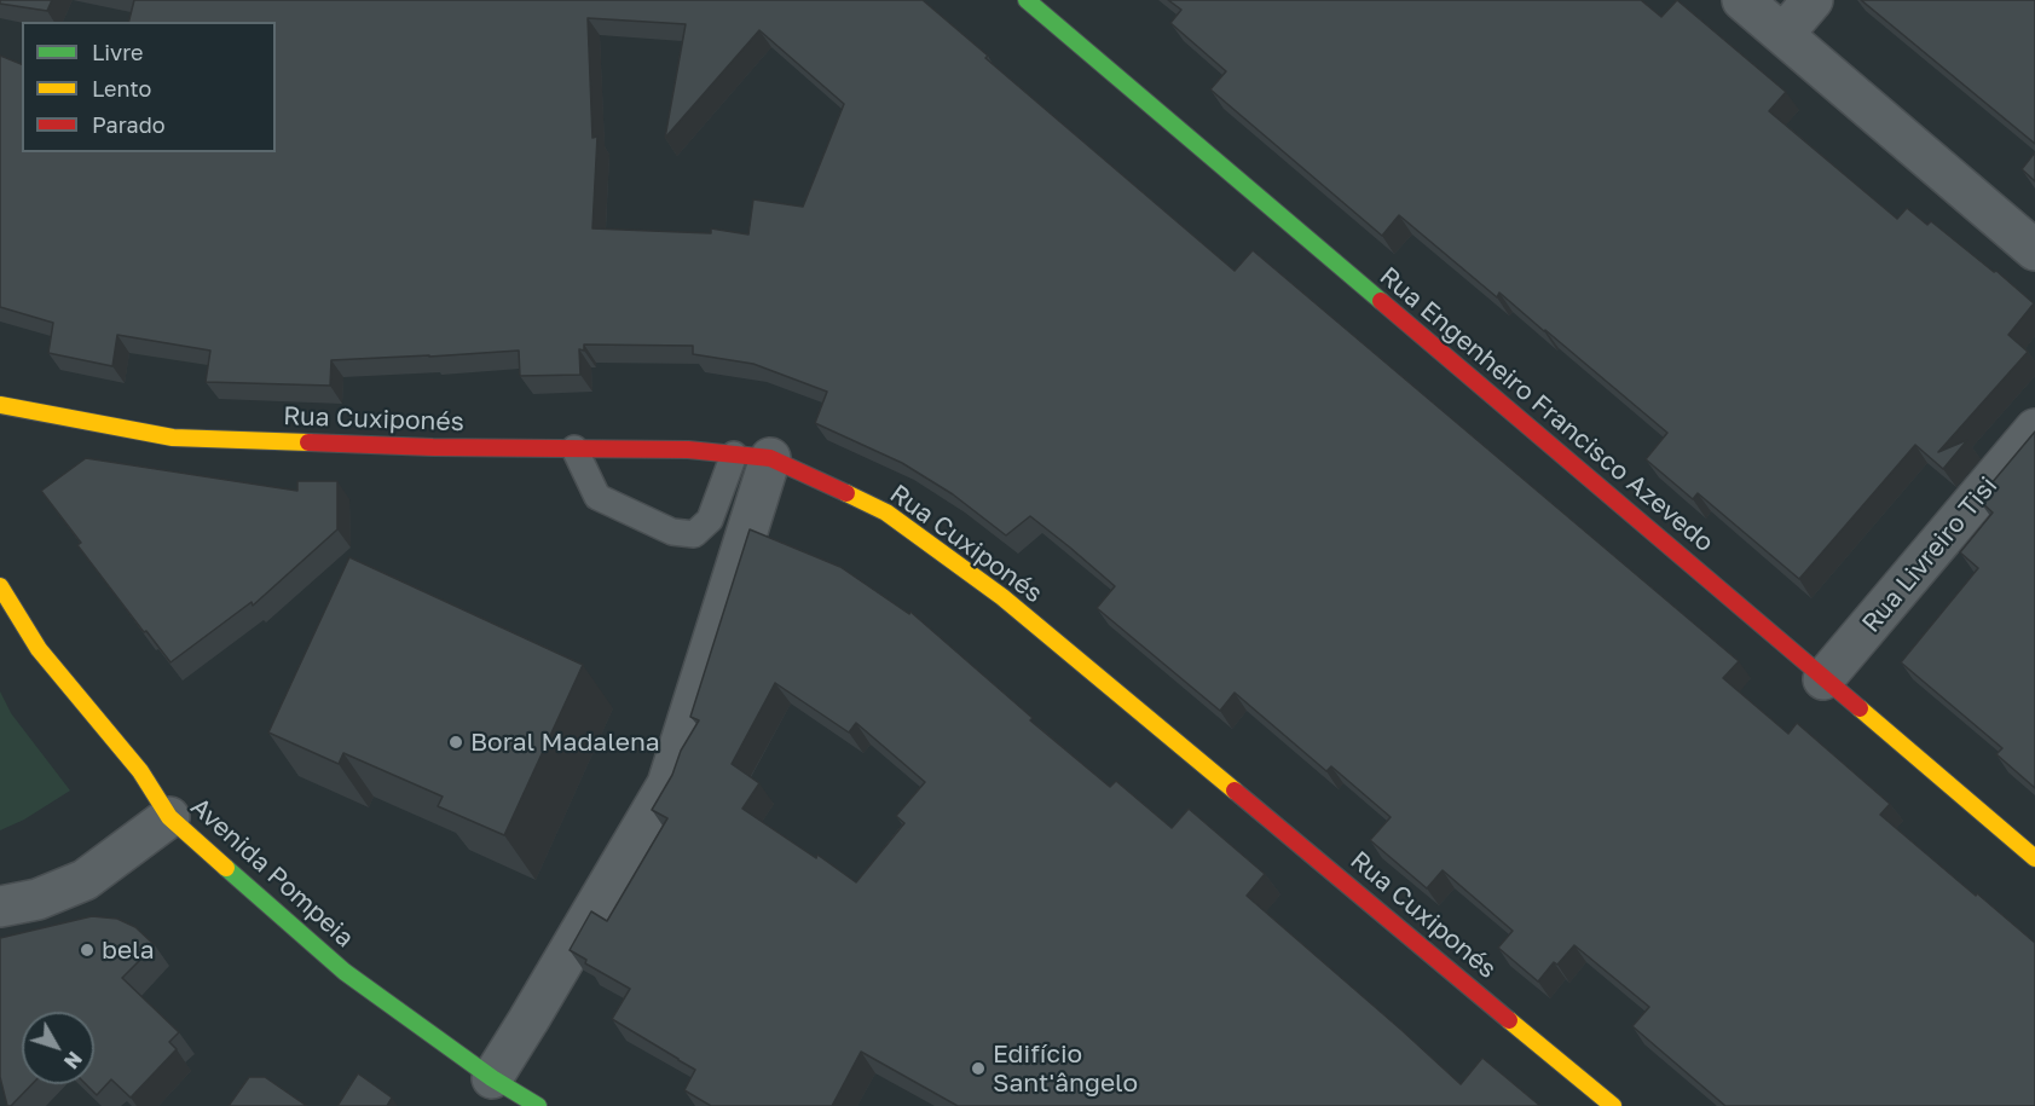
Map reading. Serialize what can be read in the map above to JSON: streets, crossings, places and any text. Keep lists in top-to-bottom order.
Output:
{
  "streets": {
    "street": [
      "Rua Engenheiro Francisco Azevedo",
      "Rua Cuxiponés",
      "Rua Livreiro Tisi",
      "Avenida Pompeia"
    ]
  },
  "crossings": [
    ["Rua Engenheiro Francisco Azevedo", "Rua Livreiro Tisi"]
  ],
  "places": ["Boral Madalena", "bela", "Edifício Sant'ângelo"],
  "legend": ["Livre", "Lento", "Parado"],
  "north": "bottom right"
}
